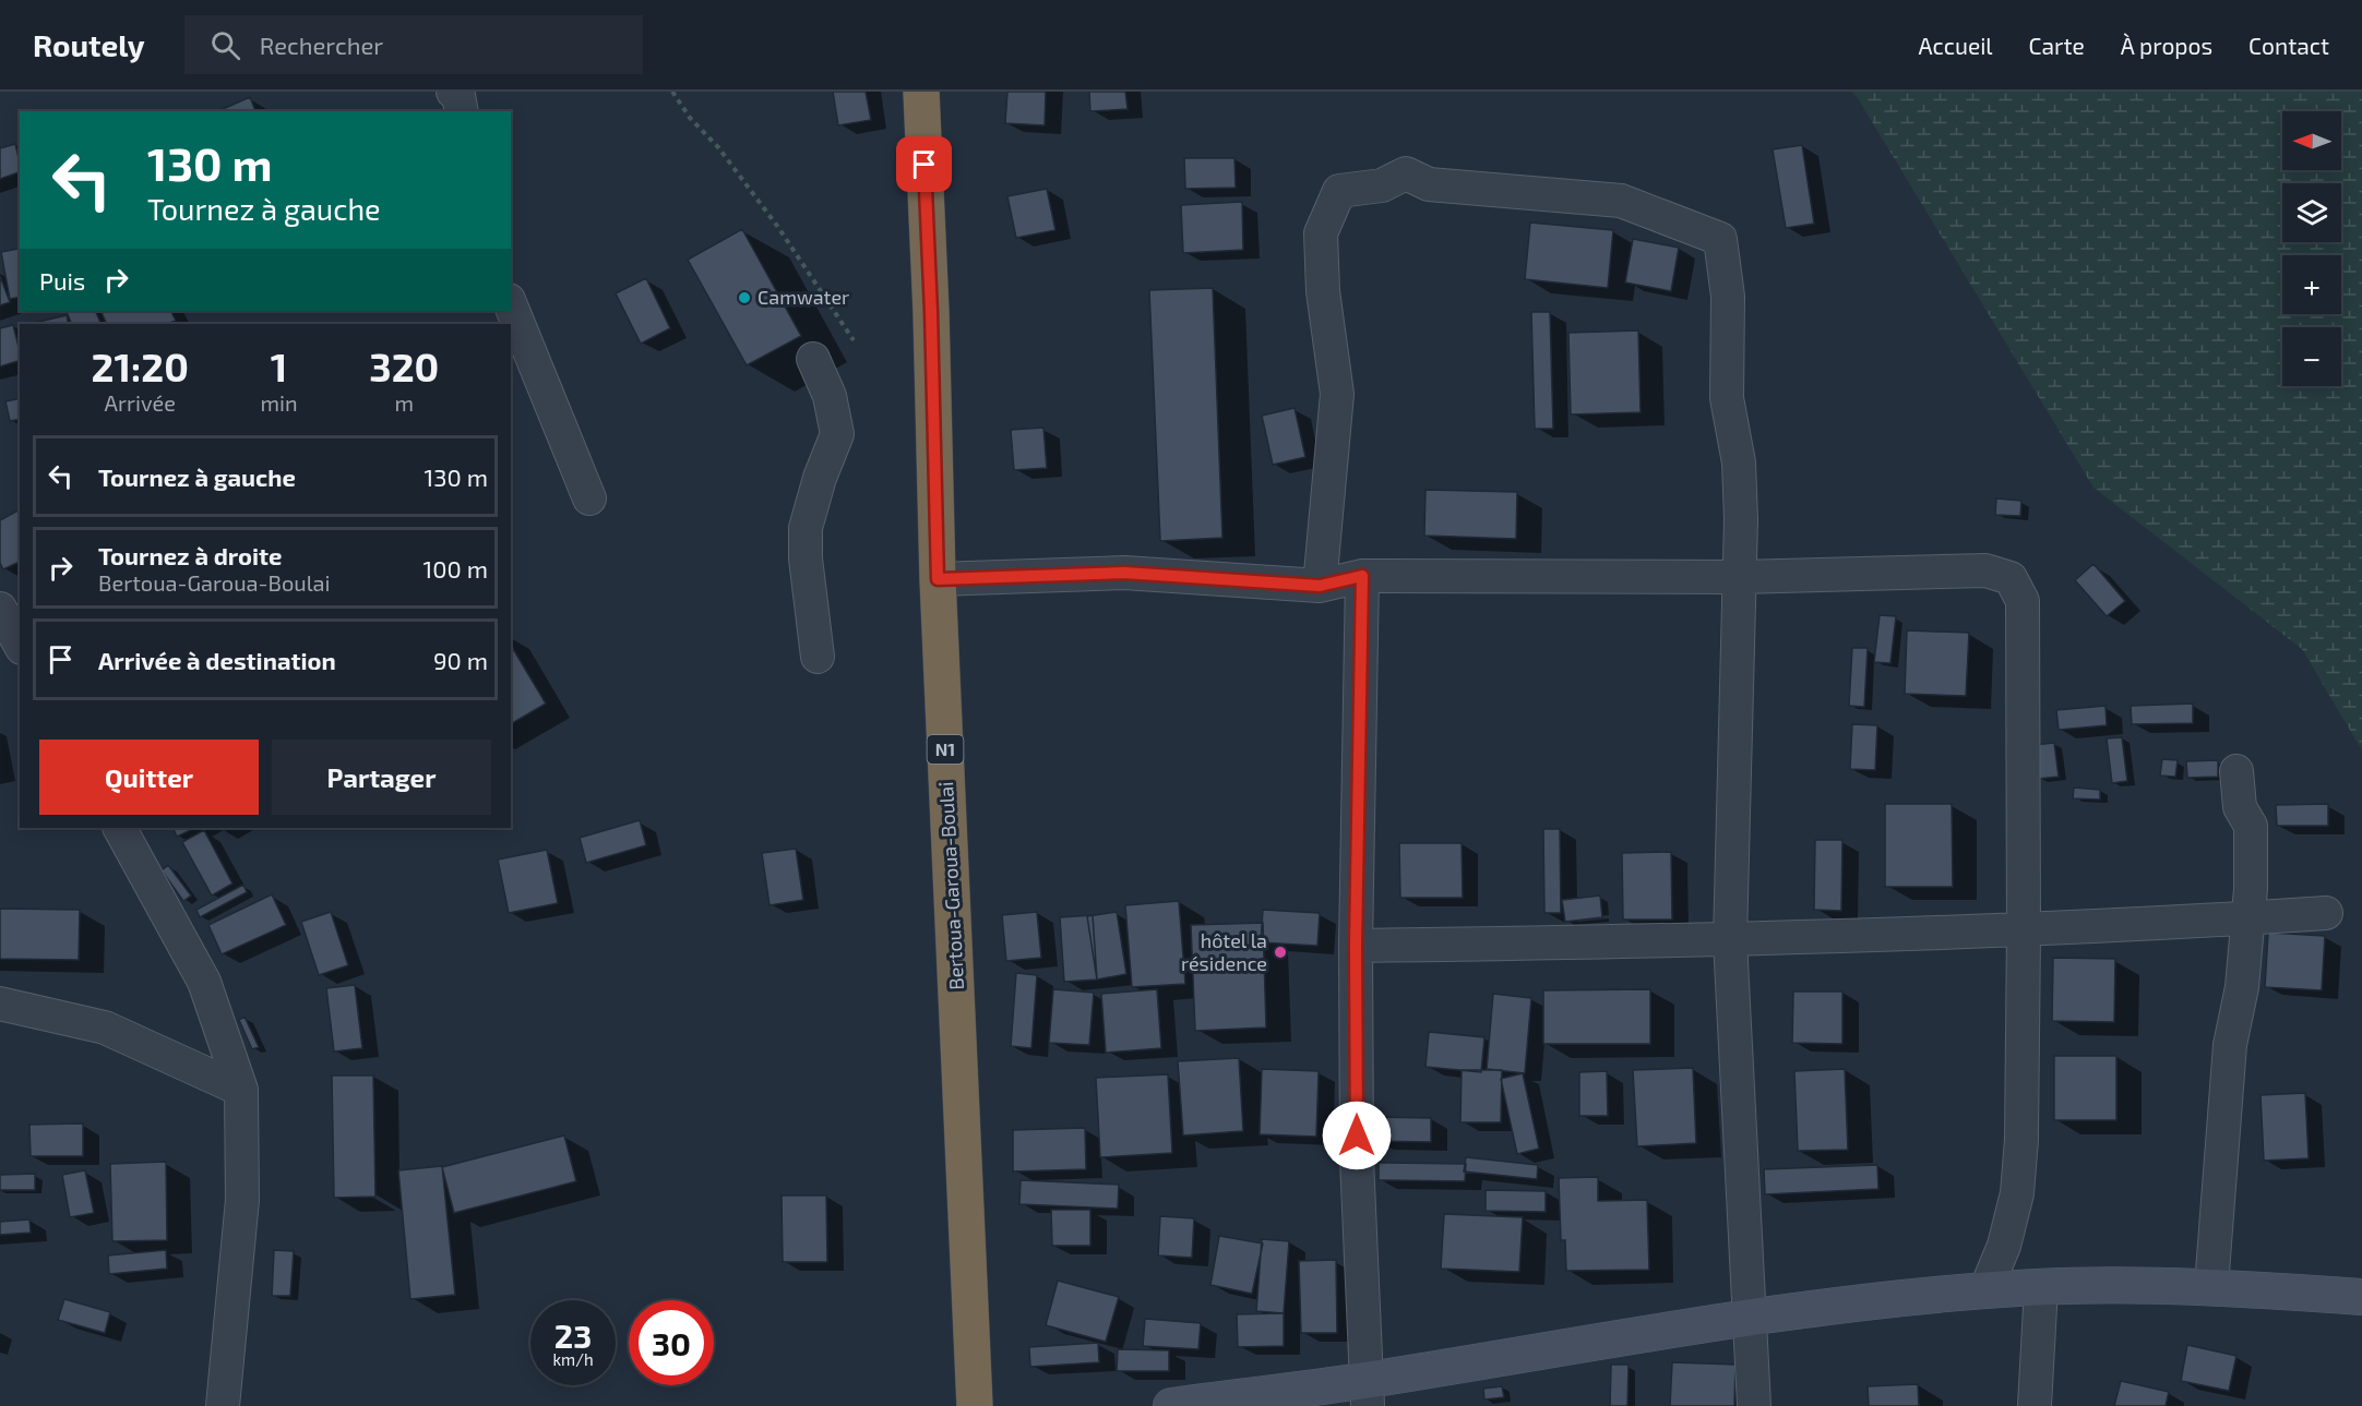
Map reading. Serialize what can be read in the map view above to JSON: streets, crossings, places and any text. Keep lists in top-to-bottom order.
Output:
{
  "streets": {
    "highway": ["N1", "Bertoua-Garoua-Boulai"]
  },
  "places": ["Camwater", "hôtel la résidence"],
  "north": "left",
  "page": {
    "header": "Routely",
    "search": "Rechercher",
    "nav": [
      "Accueil",
      "Carte",
      "À propos",
      "Contact"
    ],
    "map_buttons": ["+", "−"],
    "turn": ["130 m", "Tournez à gauche"],
    "then": "Puis",
    "eta": [
      "21:20",
      "Arrivée",
      "1",
      "min",
      "320",
      "m"
    ],
    "list": [
      {
        "name": "Tournez à gauche",
        "value": "130 m"
      },
      {
        "name": "Tournez à droite",
        "note": "Bertoua-Garoua-Boulai",
        "value": "100 m"
      },
      {
        "name": "Arrivée à destination",
        "value": "90 m"
      }
    ],
    "buttons": ["Quitter", "Partager"],
    "speed": "23 km/h",
    "limit": "30"
  }
}
